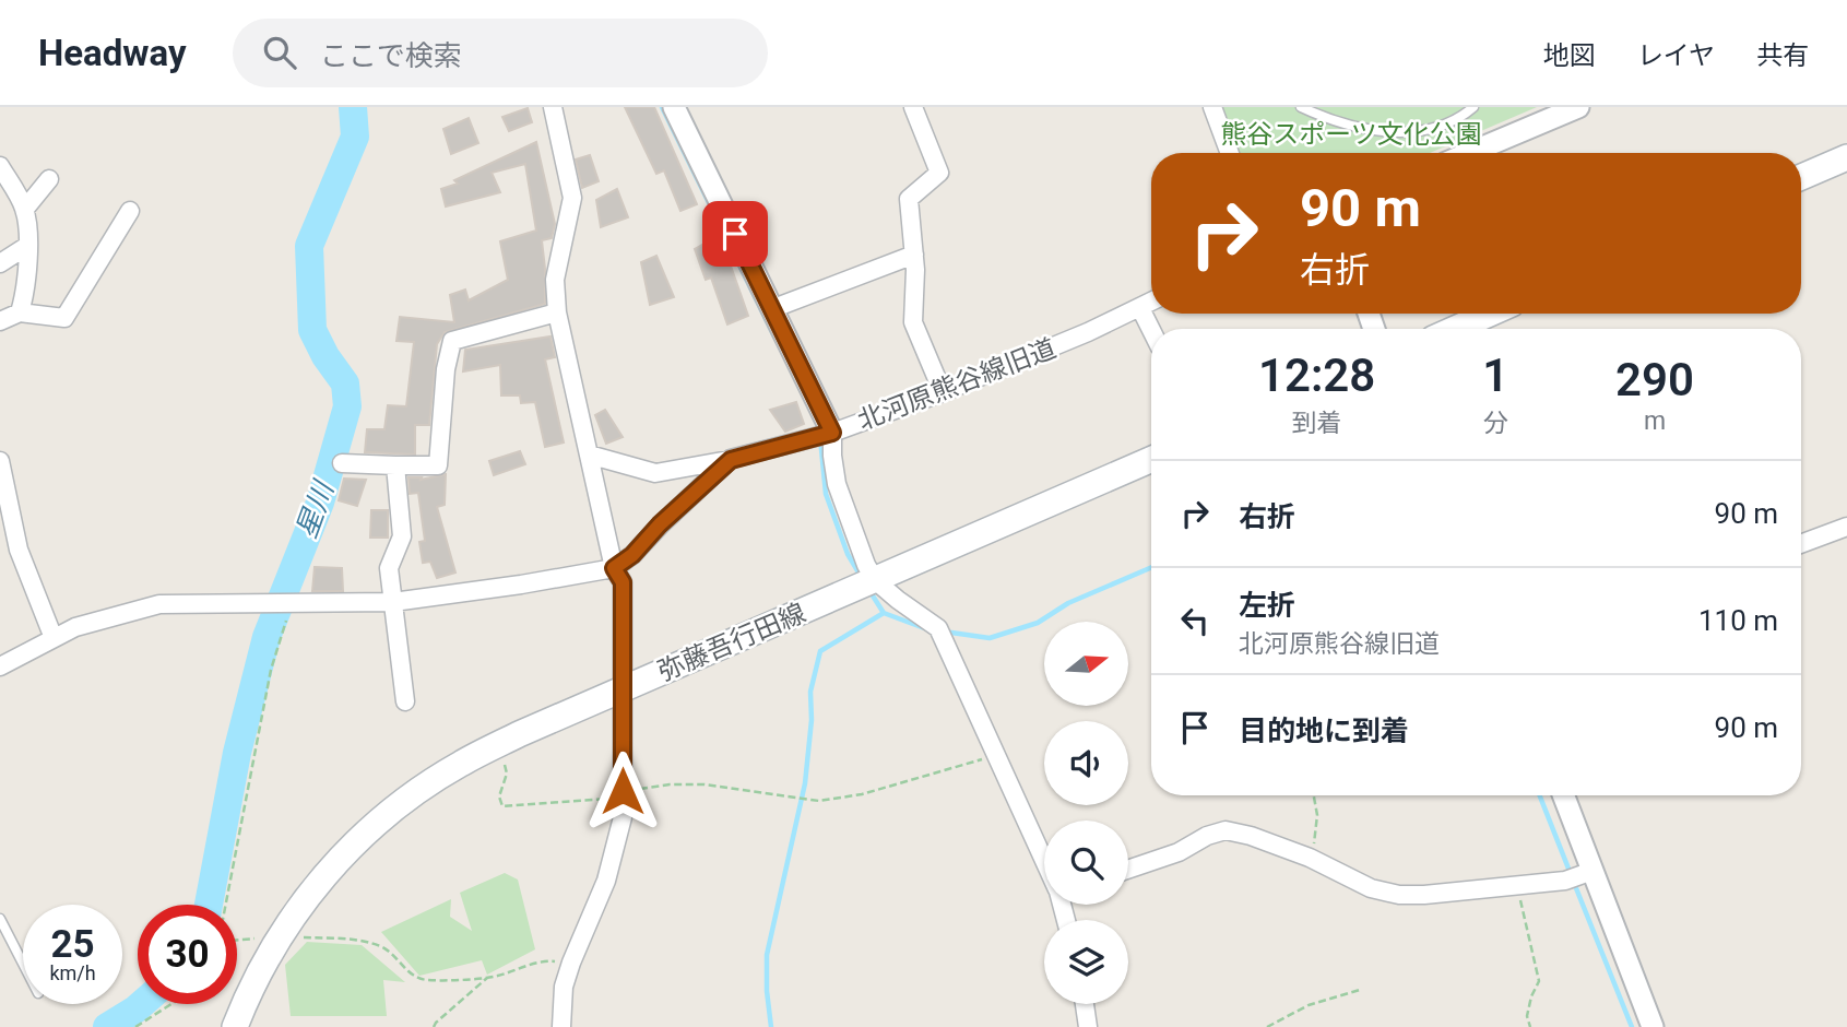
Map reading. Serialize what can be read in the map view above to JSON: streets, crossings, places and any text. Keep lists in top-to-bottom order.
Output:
{
  "streets": {
    "main road": ["弥藤吾行田線"],
    "street": ["北河原熊谷線旧道"]
  },
  "water": ["星川"],
  "parks": ["熊谷スポーツ文化公園"],
  "north": "right",
  "page": {
    "header": "Headway",
    "search": "ここで検索",
    "nav": ["地図", "レイヤ", "共有"],
    "turn": ["90 m", "右折"],
    "eta": [
      "12:28",
      "到着",
      "1",
      "分",
      "290",
      "m"
    ],
    "list": [
      {
        "name": "右折",
        "value": "90 m"
      },
      {
        "name": "左折",
        "note": "北河原熊谷線旧道",
        "value": "110 m"
      },
      {
        "name": "目的地に到着",
        "value": "90 m"
      }
    ],
    "speed": "25 km/h",
    "limit": "30"
  }
}
